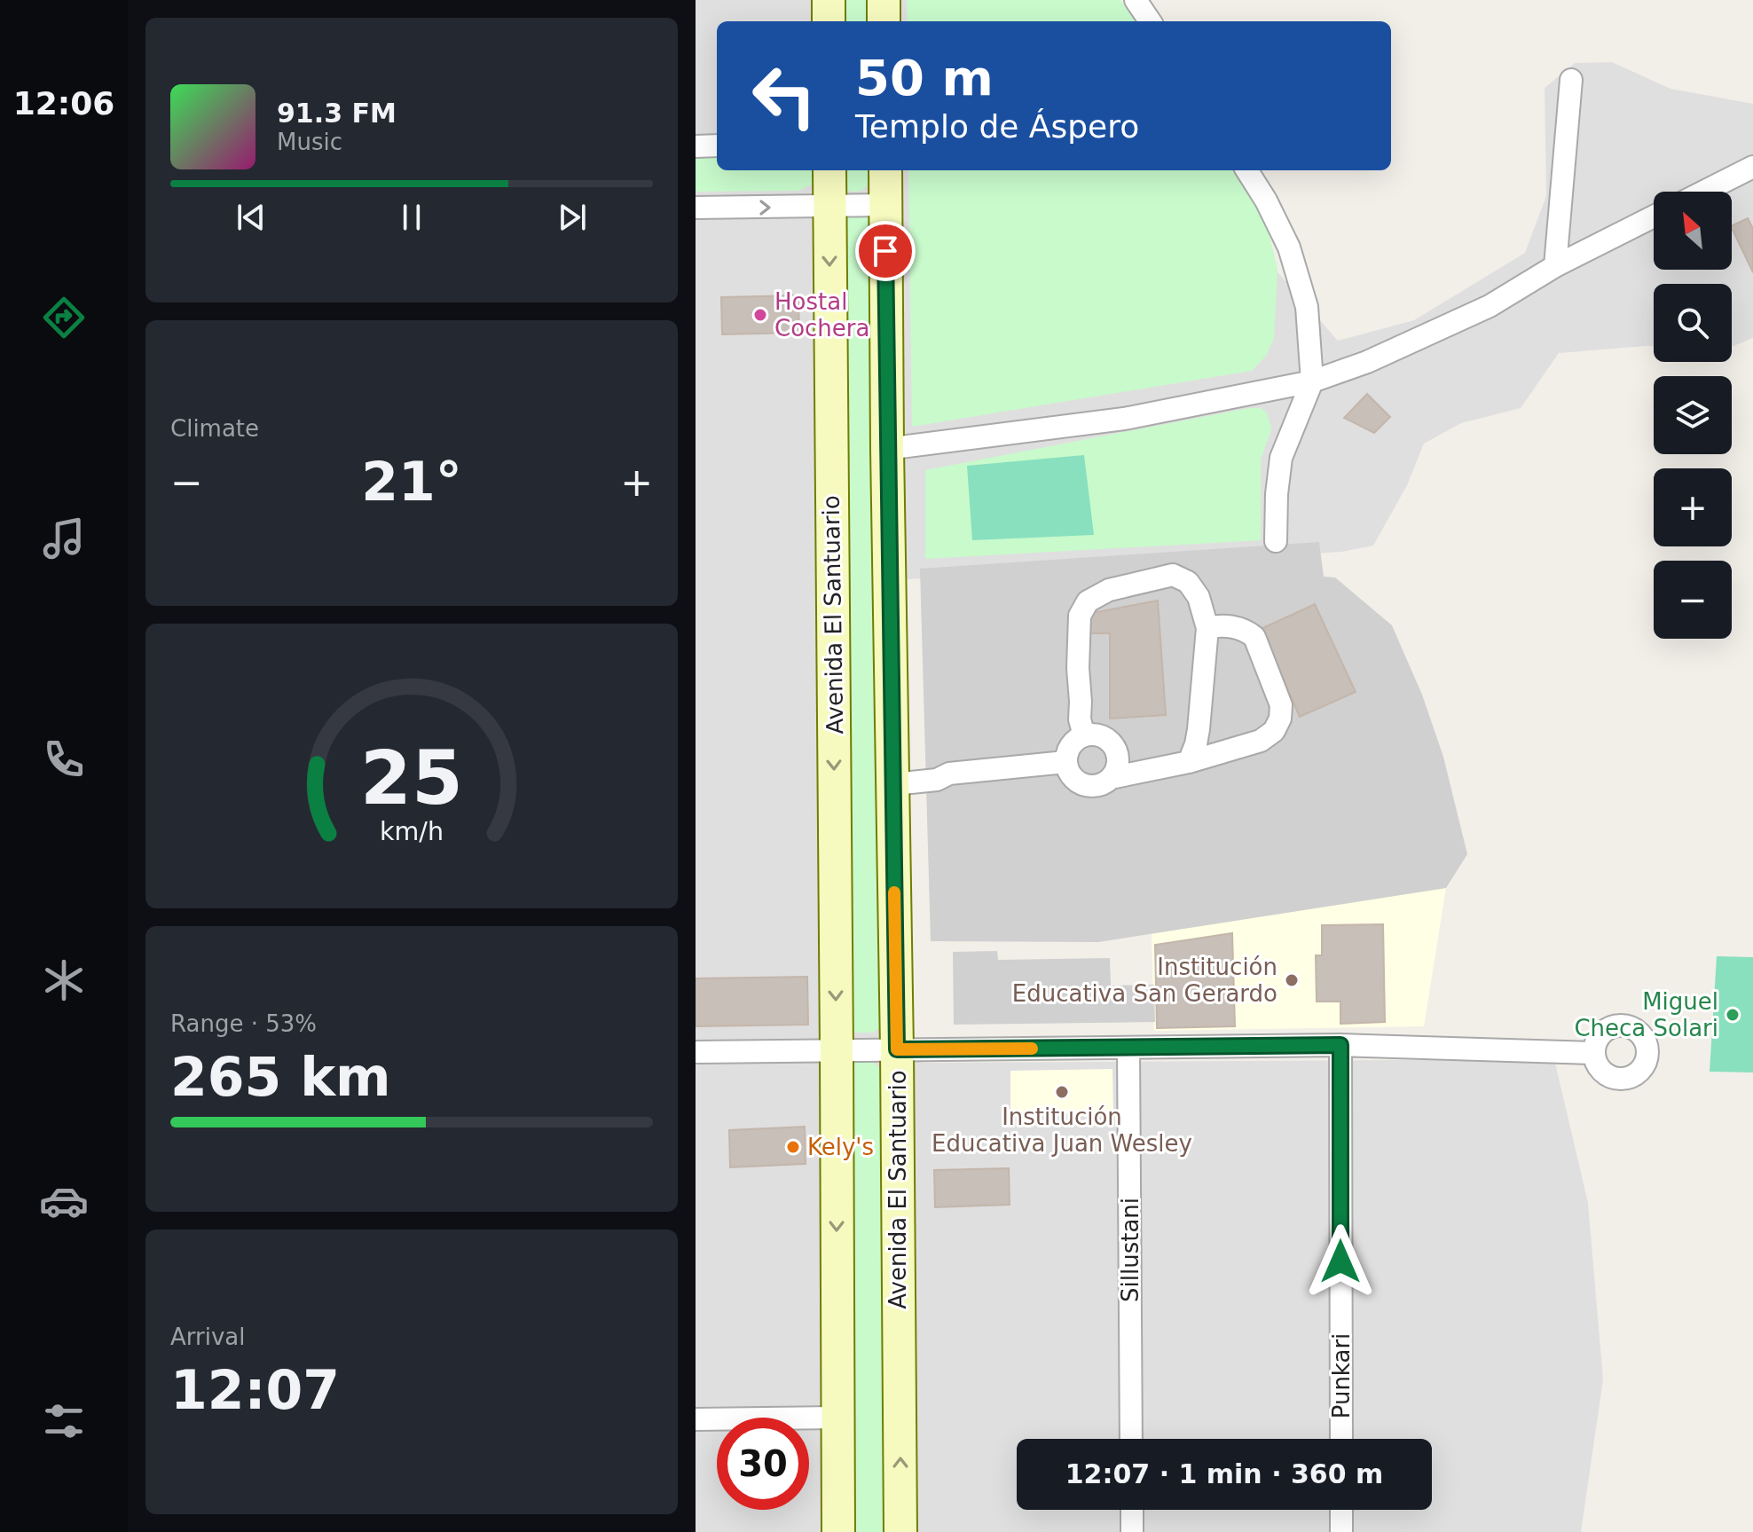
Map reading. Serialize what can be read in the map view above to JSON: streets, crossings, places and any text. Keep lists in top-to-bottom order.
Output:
{
  "streets": {
    "street": ["Avenida El Santuario", "Sillustani", "Punkari"]
  },
  "places": [
    "Hostal Cochera",
    "Institución Educativa San Gerardo",
    "Miguel Checa Solari",
    "Institución Educativa Juan Wesley",
    "Kely's"
  ],
  "north": "top left",
  "page": {
    "tabs": "12:06",
    "turn": ["50 m", "Templo de Áspero"],
    "song": ["91.3 FM", "Music"],
    "map_buttons": ["+", "−"],
    "tile": [
      "Climate",
      ["Range · 53%", "265 km"],
      ["Arrival", "12:07"]
    ],
    "heat": ["−", "21°", "+"],
    "limit": "30",
    "trip": "12:07 · 1 min · 360 m",
    "gauge": ["25", "km/h"]
  }
}
